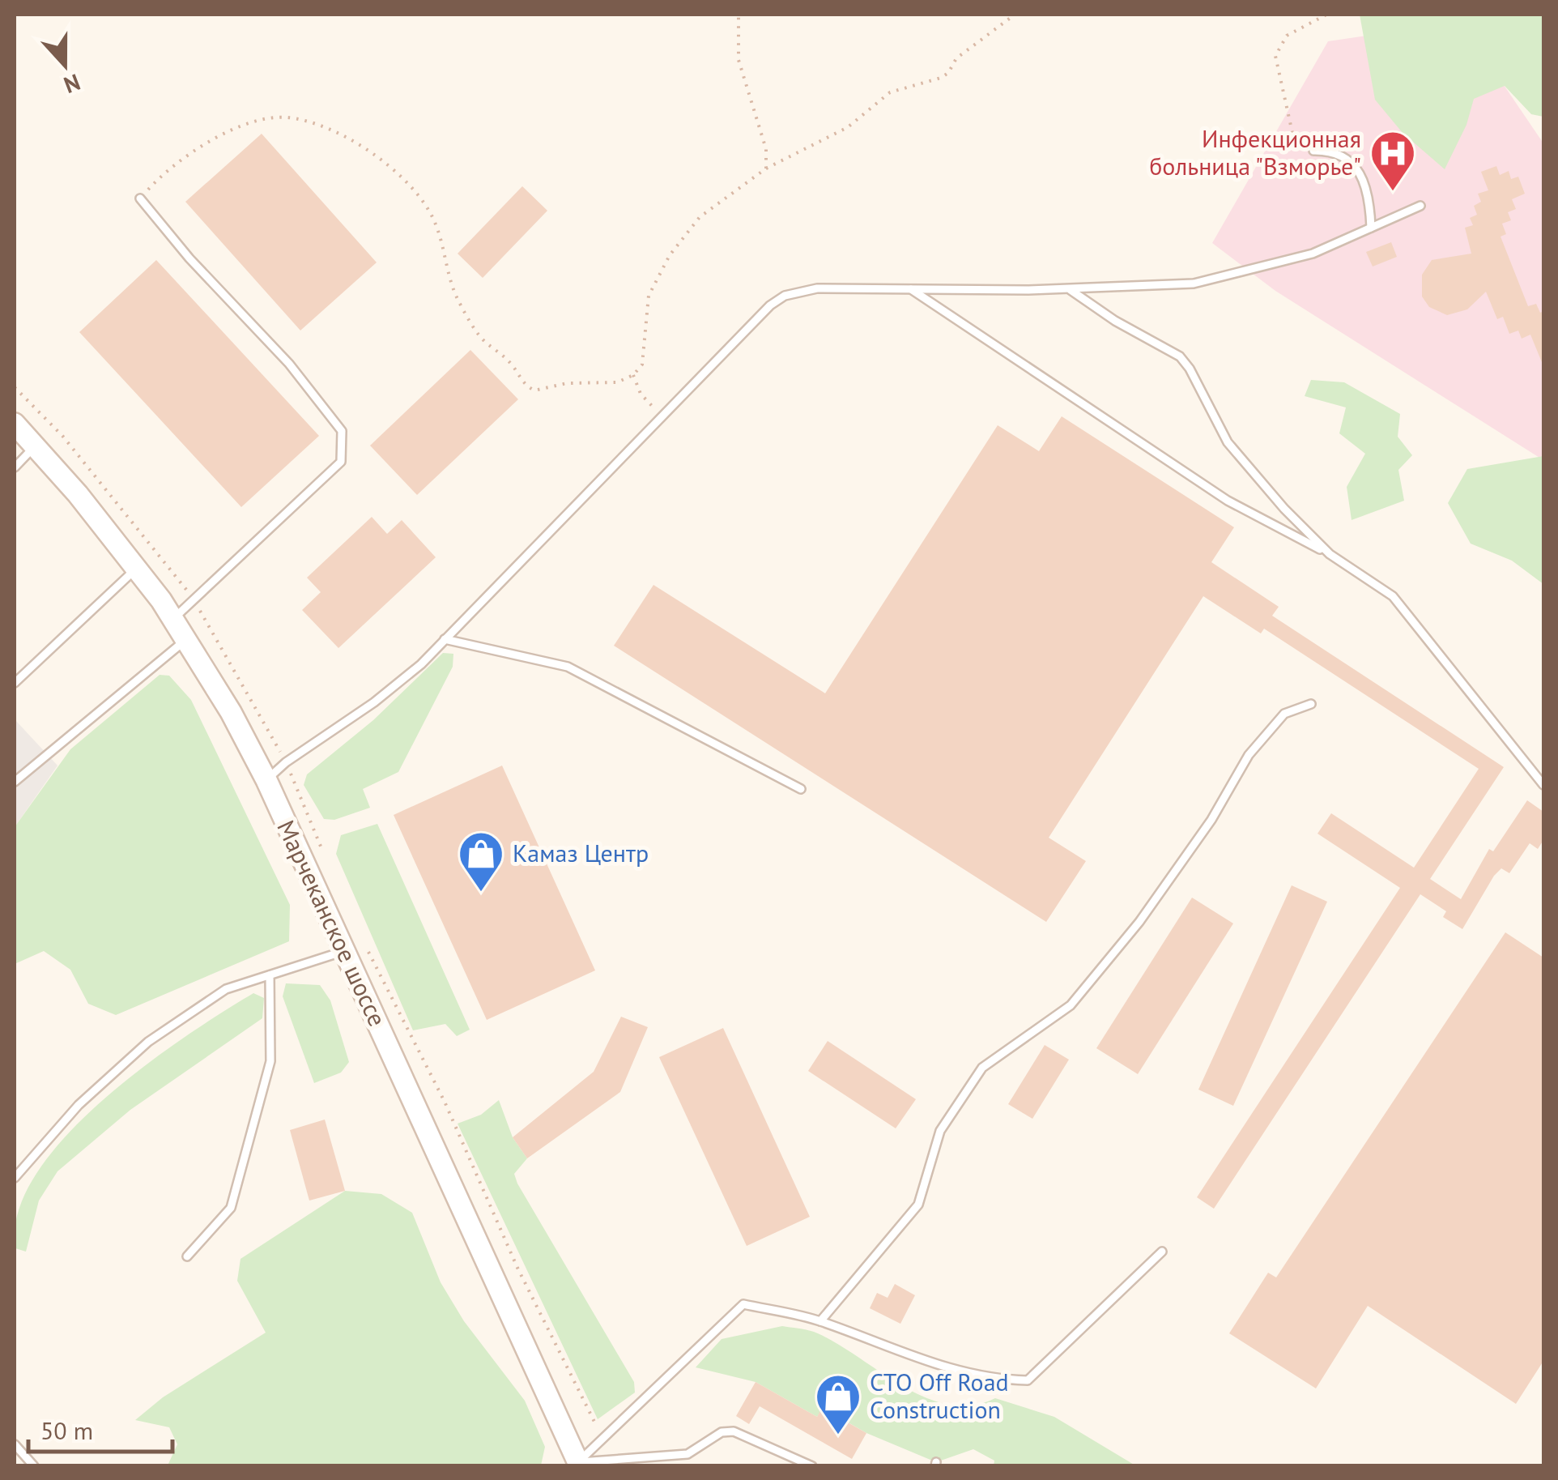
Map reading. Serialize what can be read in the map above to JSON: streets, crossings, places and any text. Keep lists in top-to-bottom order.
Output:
{
  "streets": {
    "street": ["Марчеканское шоссе"]
  },
  "places": {
    "hospital": ["Инфекционная больница \"Взморье\""],
    "shop": ["Камаз Центр", "СТО Off Road Construction"]
  },
  "scale_bar": "50 m",
  "north": "bottom"
}
